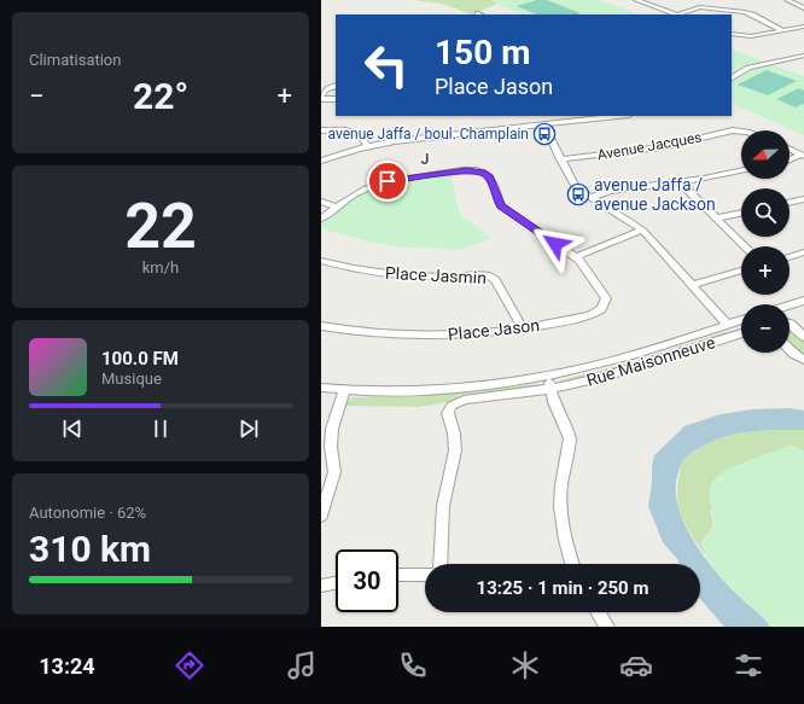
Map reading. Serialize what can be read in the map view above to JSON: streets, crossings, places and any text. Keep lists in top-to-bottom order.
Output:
{
  "streets": {
    "street": [
      "Avenue Jacques",
      "Place Jasmin",
      "Place Jason",
      "Rue Maisonneuve"
    ]
  },
  "crossings": [
    ["Place Jasmin", "Place Jason"]
  ],
  "districts": ["J"],
  "places": {
    "bus stop": ["avenue Jaffa / boul. Champlain", "avenue Jaffa / avenue Jackson"]
  },
  "north": "left",
  "page": {
    "tile": [
      "Climatisation",
      ["22", "km/h"],
      ["Autonomie · 62%", "310 km"]
    ],
    "turn": ["150 m", "Place Jason"],
    "heat": ["−", "22°", "+"],
    "map_buttons": ["+", "−"],
    "song": ["100.0 FM", "Musique"],
    "limit": "30",
    "trip": "13:25 · 1 min · 250 m",
    "tabs": "13:24"
  }
}
